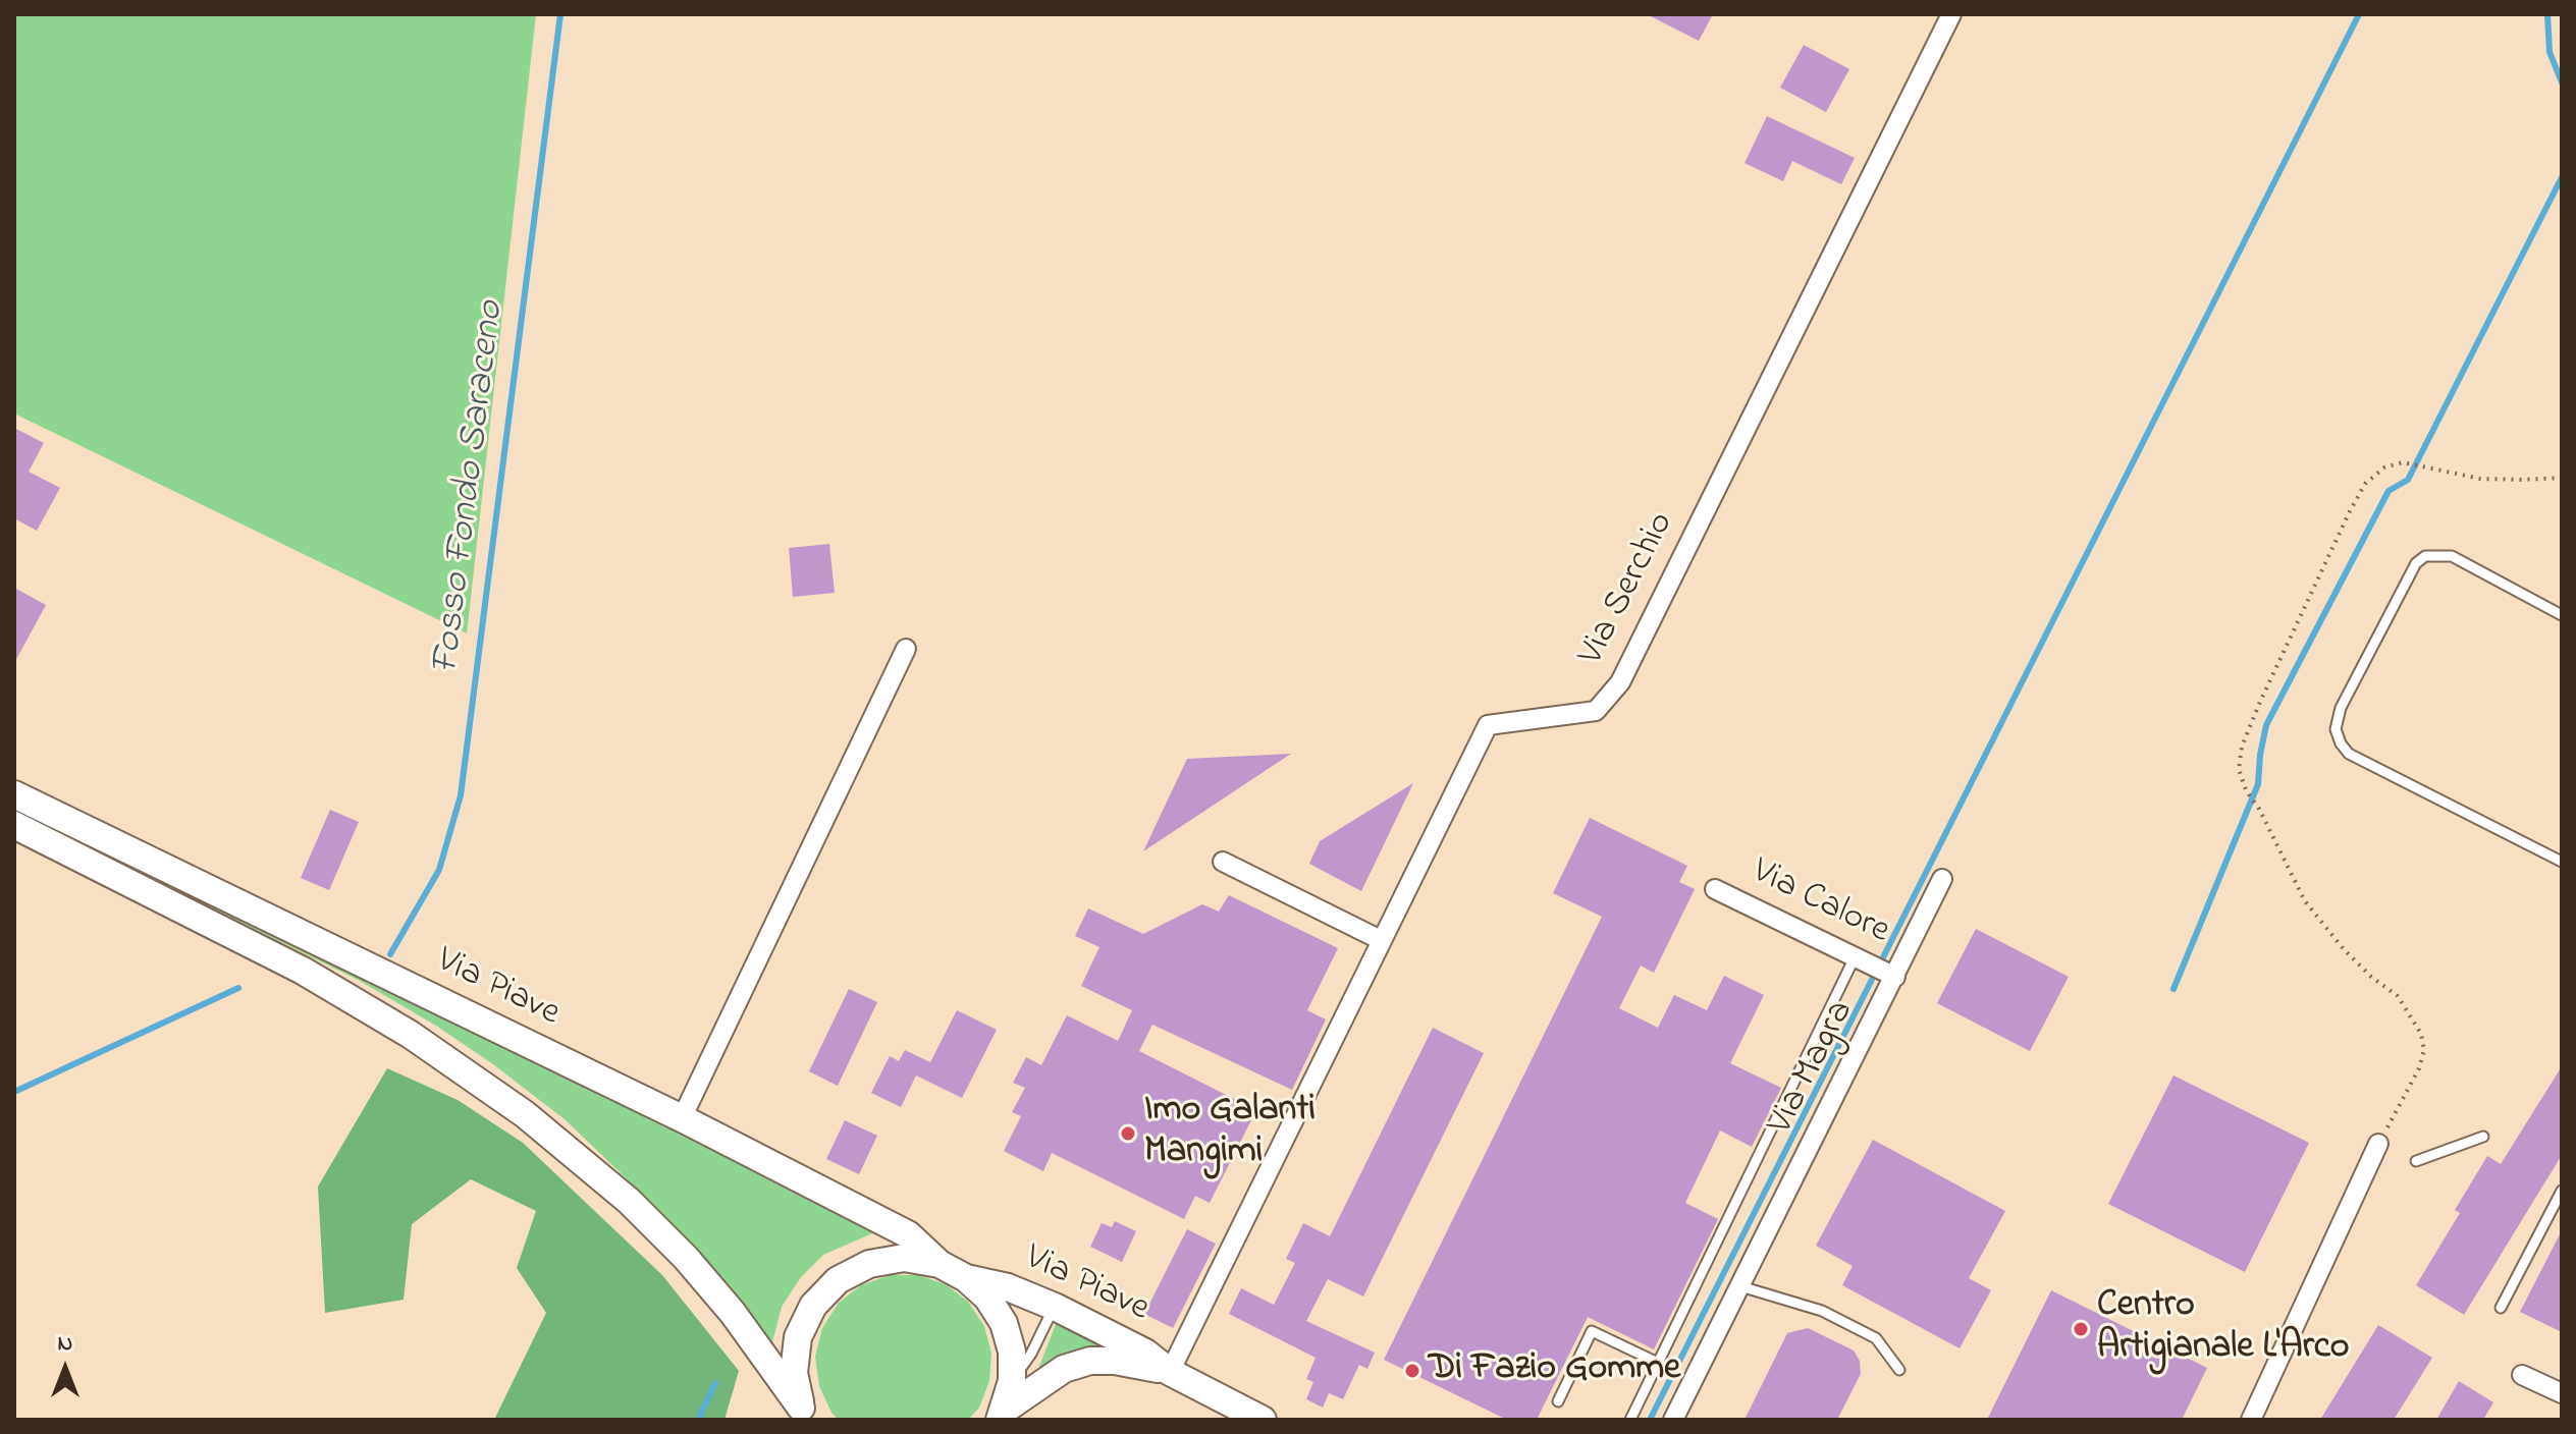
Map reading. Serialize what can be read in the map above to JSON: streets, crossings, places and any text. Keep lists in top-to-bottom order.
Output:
{
  "streets": {
    "main road": ["Via Piave"],
    "street": ["Via Serchio", "Via Calore", "Via Magra"]
  },
  "crossings": [
    ["Via Serchio", "Via Piave"],
    ["Via Calore", "Via Magra"]
  ],
  "water": ["Fosso Fondo Saraceno"],
  "places": ["Imo Galanti Mangimi", "Centro Artigianale L'Arco", "Di Fazio Gomme"],
  "north": "top"
}
